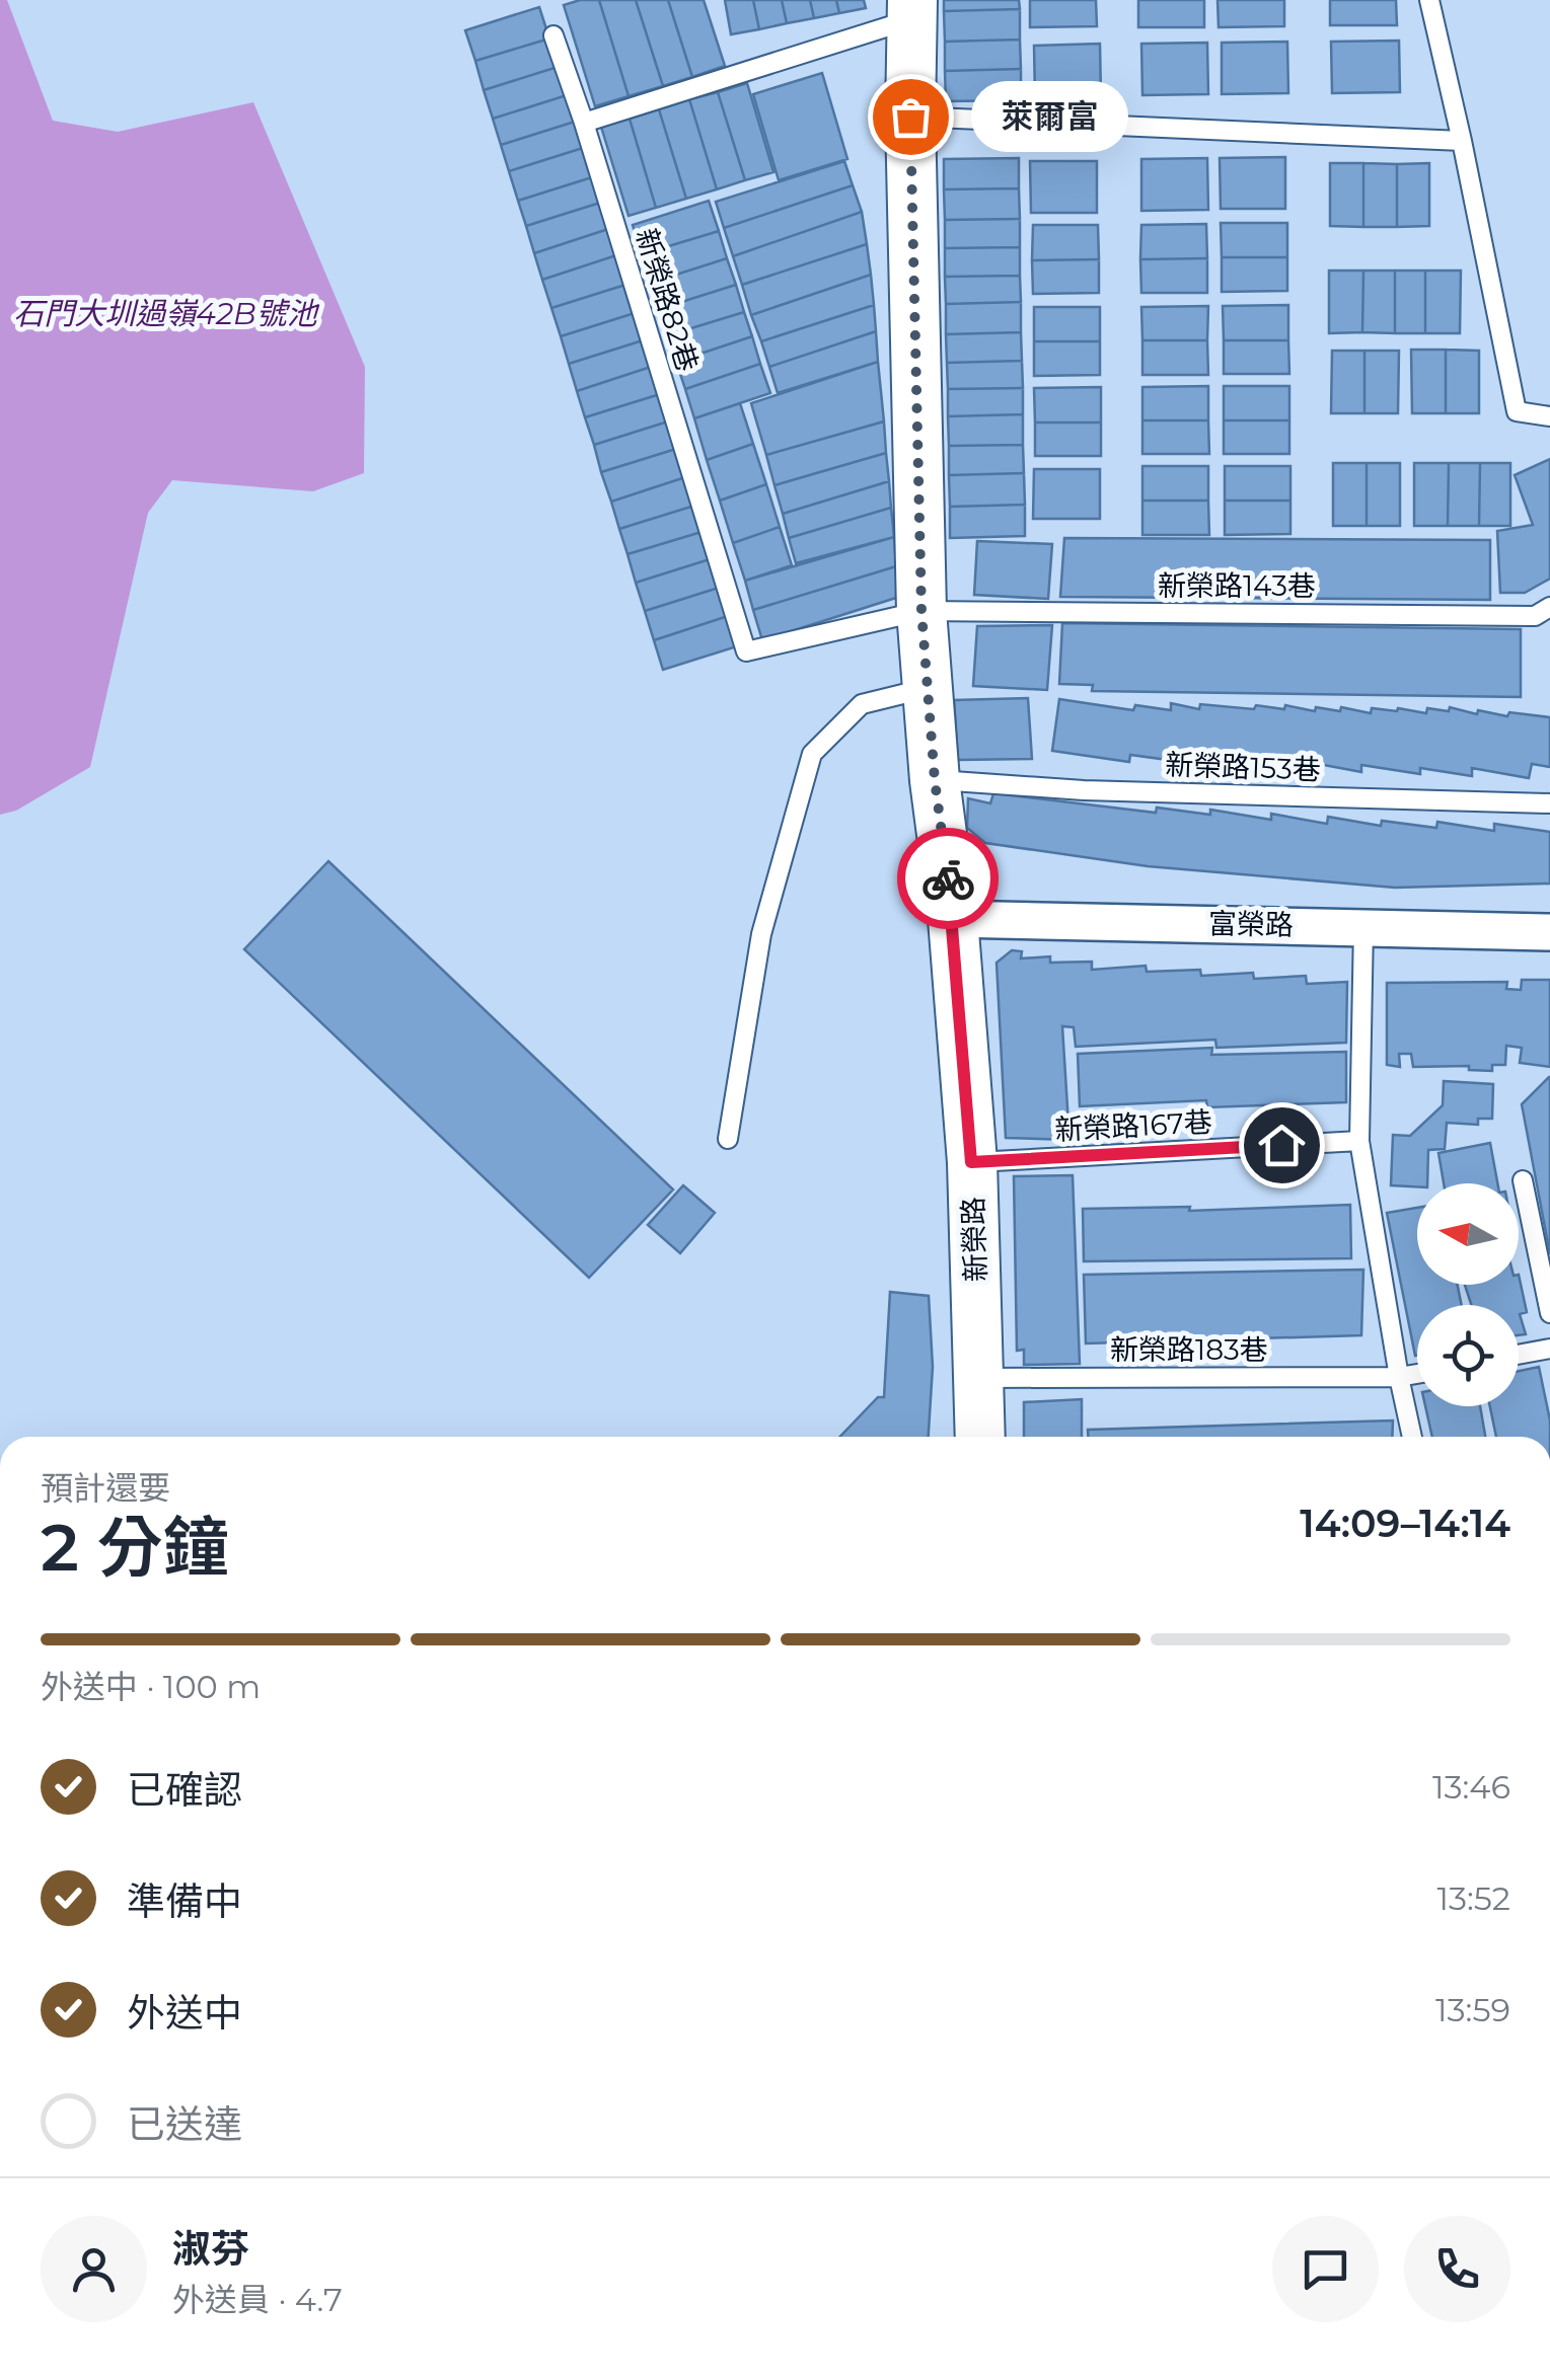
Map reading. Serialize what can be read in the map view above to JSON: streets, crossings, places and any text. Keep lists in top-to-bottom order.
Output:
{
  "streets": {
    "street": ["富榮路", "新榮路"],
    "lane": [
      "新榮路82巷",
      "新榮路143巷",
      "新榮路153巷",
      "新榮路167巷",
      "新榮路183巷"
    ]
  },
  "crossings": [
    ["新榮路82巷", "新榮路143巷"],
    ["新榮路82巷", "新榮路"],
    ["新榮路143巷", "新榮路"],
    ["新榮路153巷", "新榮路"],
    ["富榮路", "新榮路"],
    ["新榮路167巷", "新榮路"],
    ["新榮路", "新榮路183巷"]
  ],
  "water": ["石門大圳過嶺42B號池"],
  "places": ["萊爾富"],
  "north": "left",
  "page": {
    "bubble": "萊爾富",
    "heading": ["2 分鐘", "預計還要", "14:09–14:14"],
    "panel": ["淑芬", "外送員 · 4.7"],
    "bar": "外送中 · 100 m",
    "list": [
      ["已確認", "13:46"],
      ["準備中", "13:52"],
      ["外送中", "13:59"],
      "已送達"
    ]
  }
}
